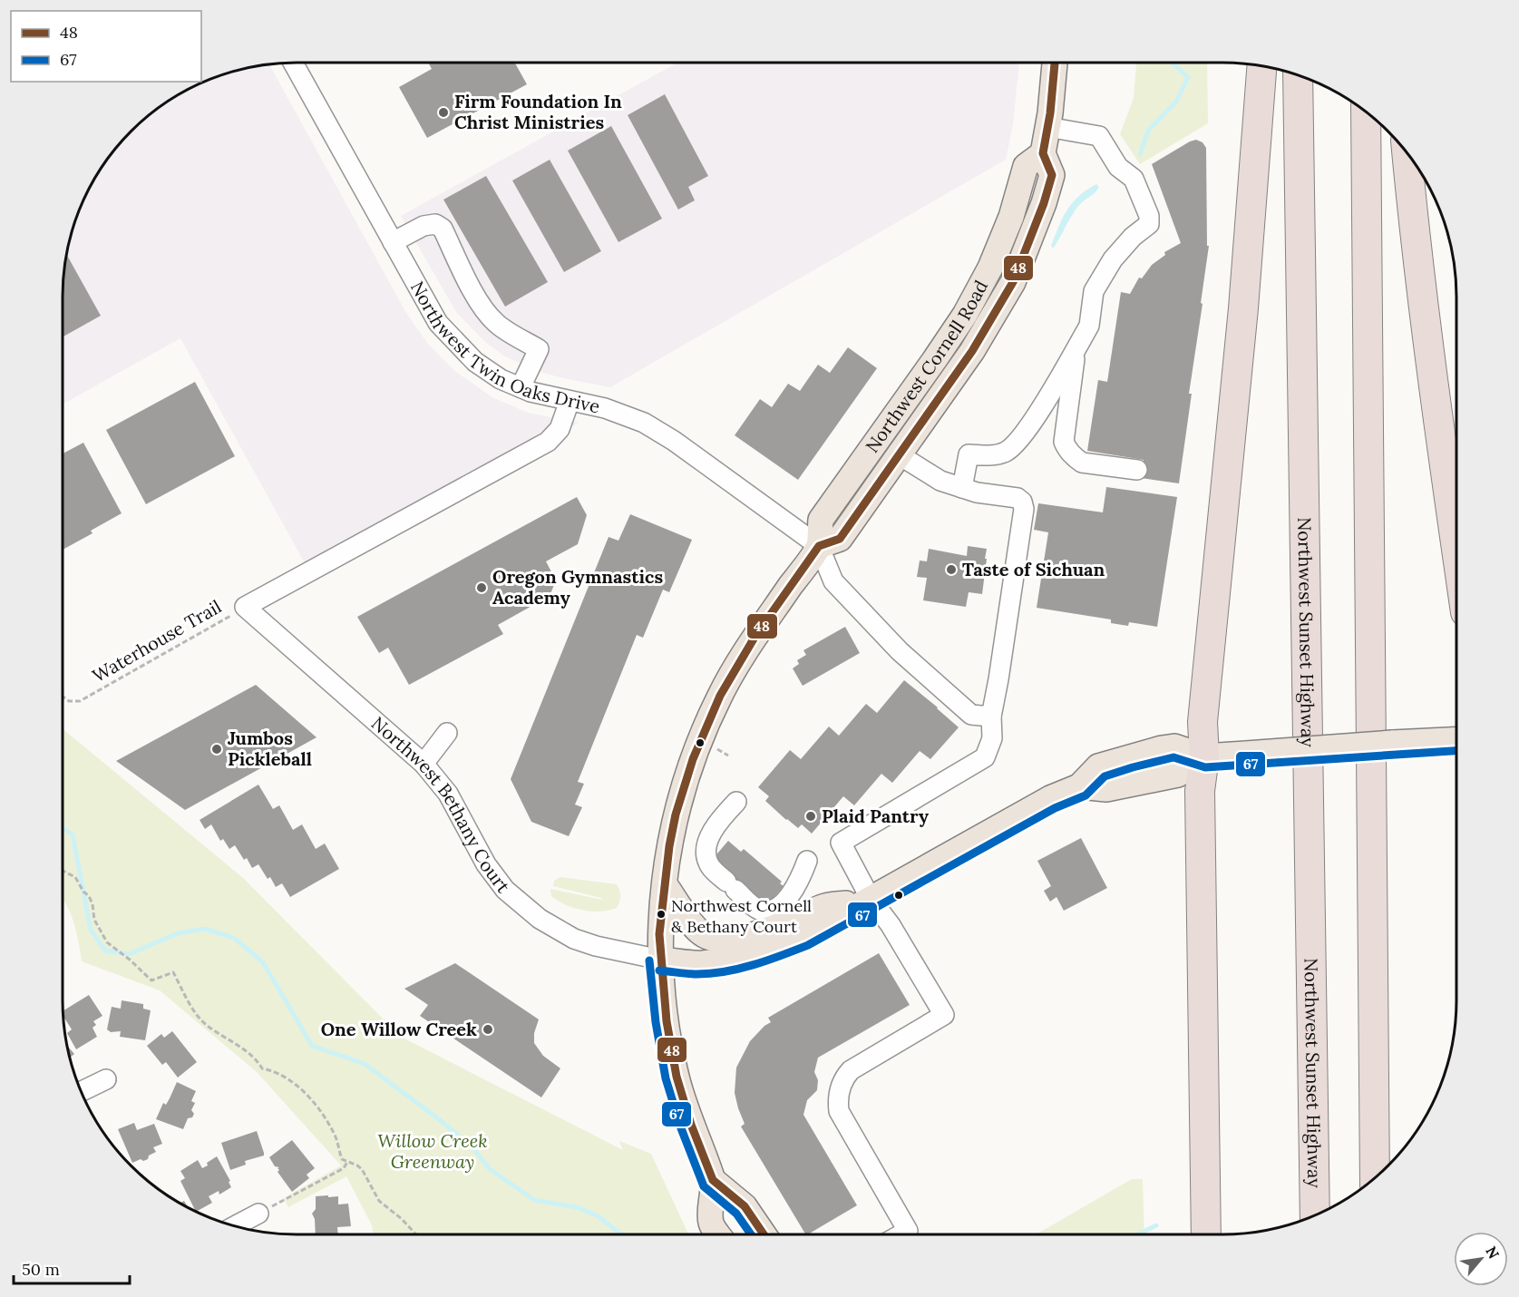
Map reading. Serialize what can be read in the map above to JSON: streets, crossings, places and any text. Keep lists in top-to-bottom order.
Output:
{
  "streets": {
    "highway": ["Northwest Sunset Highway"],
    "main road": ["Northwest Cornell Road"],
    "street": ["Northwest Twin Oaks Drive", "Northwest Bethany Court"],
    "path": ["Waterhouse Trail"]
  },
  "crossings": [
    ["Northwest Twin Oaks Drive", "Northwest Cornell Road"],
    ["Northwest Cornell Road", "Northwest Bethany Court"],
    ["Waterhouse Trail", "Northwest Bethany Court"]
  ],
  "parks": ["Willow Creek Greenway"],
  "places": [
    "Firm Foundation In Christ Ministries",
    "Taste of Sichuan",
    "Oregon Gymnastics Academy",
    "Jumbos Pickleball",
    "Plaid Pantry",
    "Northwest Cornell & Bethany Court",
    "One Willow Creek"
  ],
  "lines": ["transit line 48", "transit line 67"],
  "legend": ["48", "67"],
  "scale_bar": "50 m",
  "north": "top right"
}
